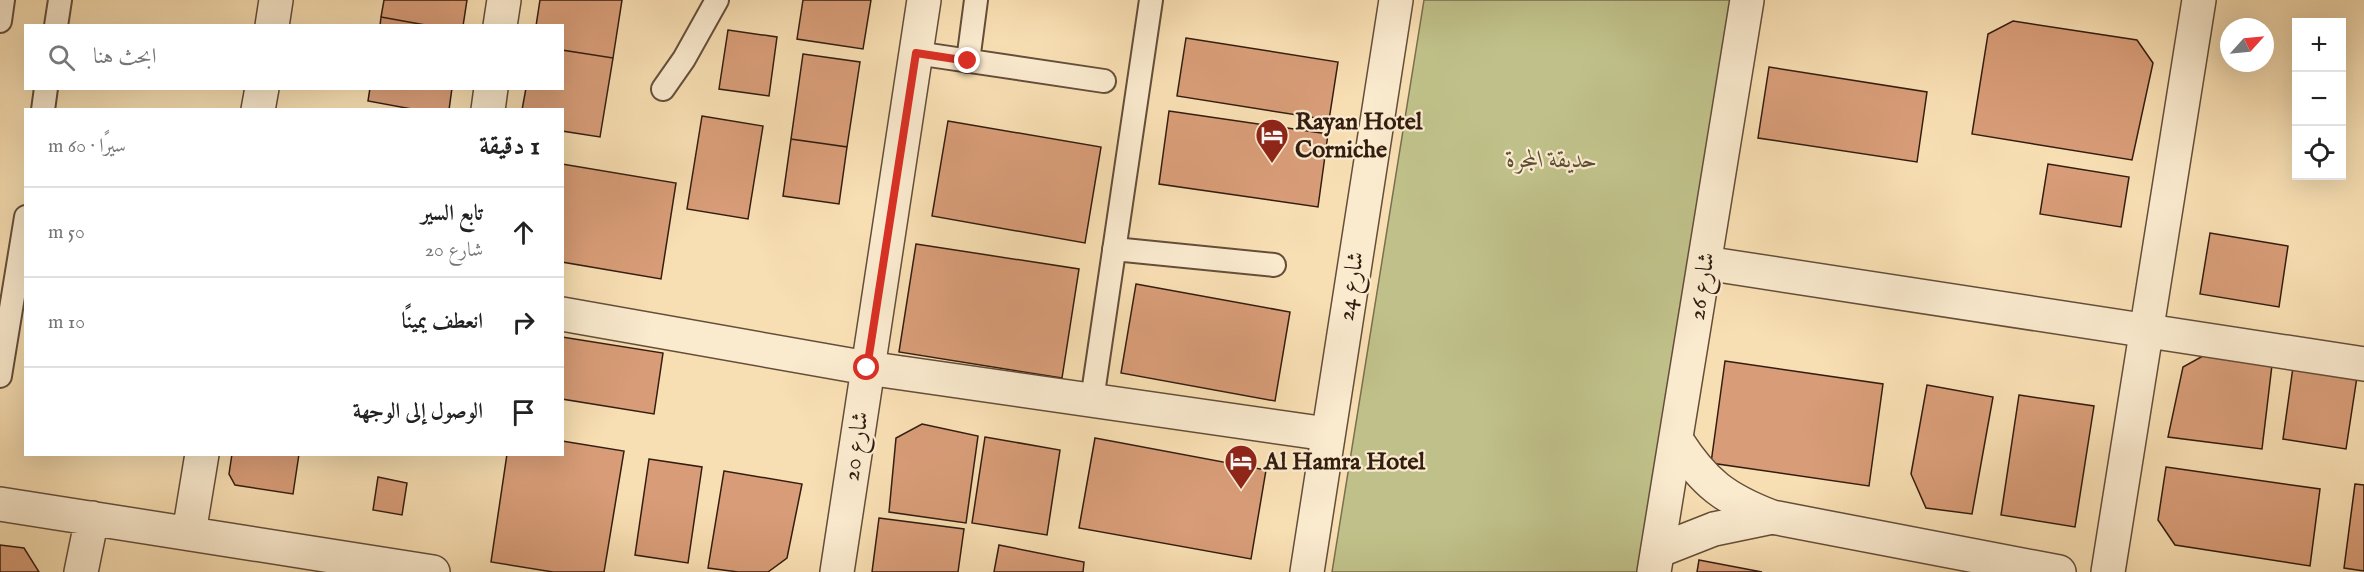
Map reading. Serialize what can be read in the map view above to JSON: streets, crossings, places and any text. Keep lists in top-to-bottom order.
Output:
{
  "streets": {
    "street": ["شارع 24", "شارع 26", "شارع 20"]
  },
  "parks": ["حديقة المجرة"],
  "places": {
    "hotel": ["Rayan Hotel Corniche", "Al Hamra Hotel"]
  },
  "north": "top right",
  "page": {
    "map_buttons": ["+", "−"],
    "search": "ابحث هنا",
    "heading": ["1 دقيقة", "سيرًا · 60 m"],
    "list": [
      ["تابع السير", "شارع 20", "50 m"],
      ["انعطف يمينًا", "10 m"],
      "الوصول إلى الوجهة"
    ]
  }
}
